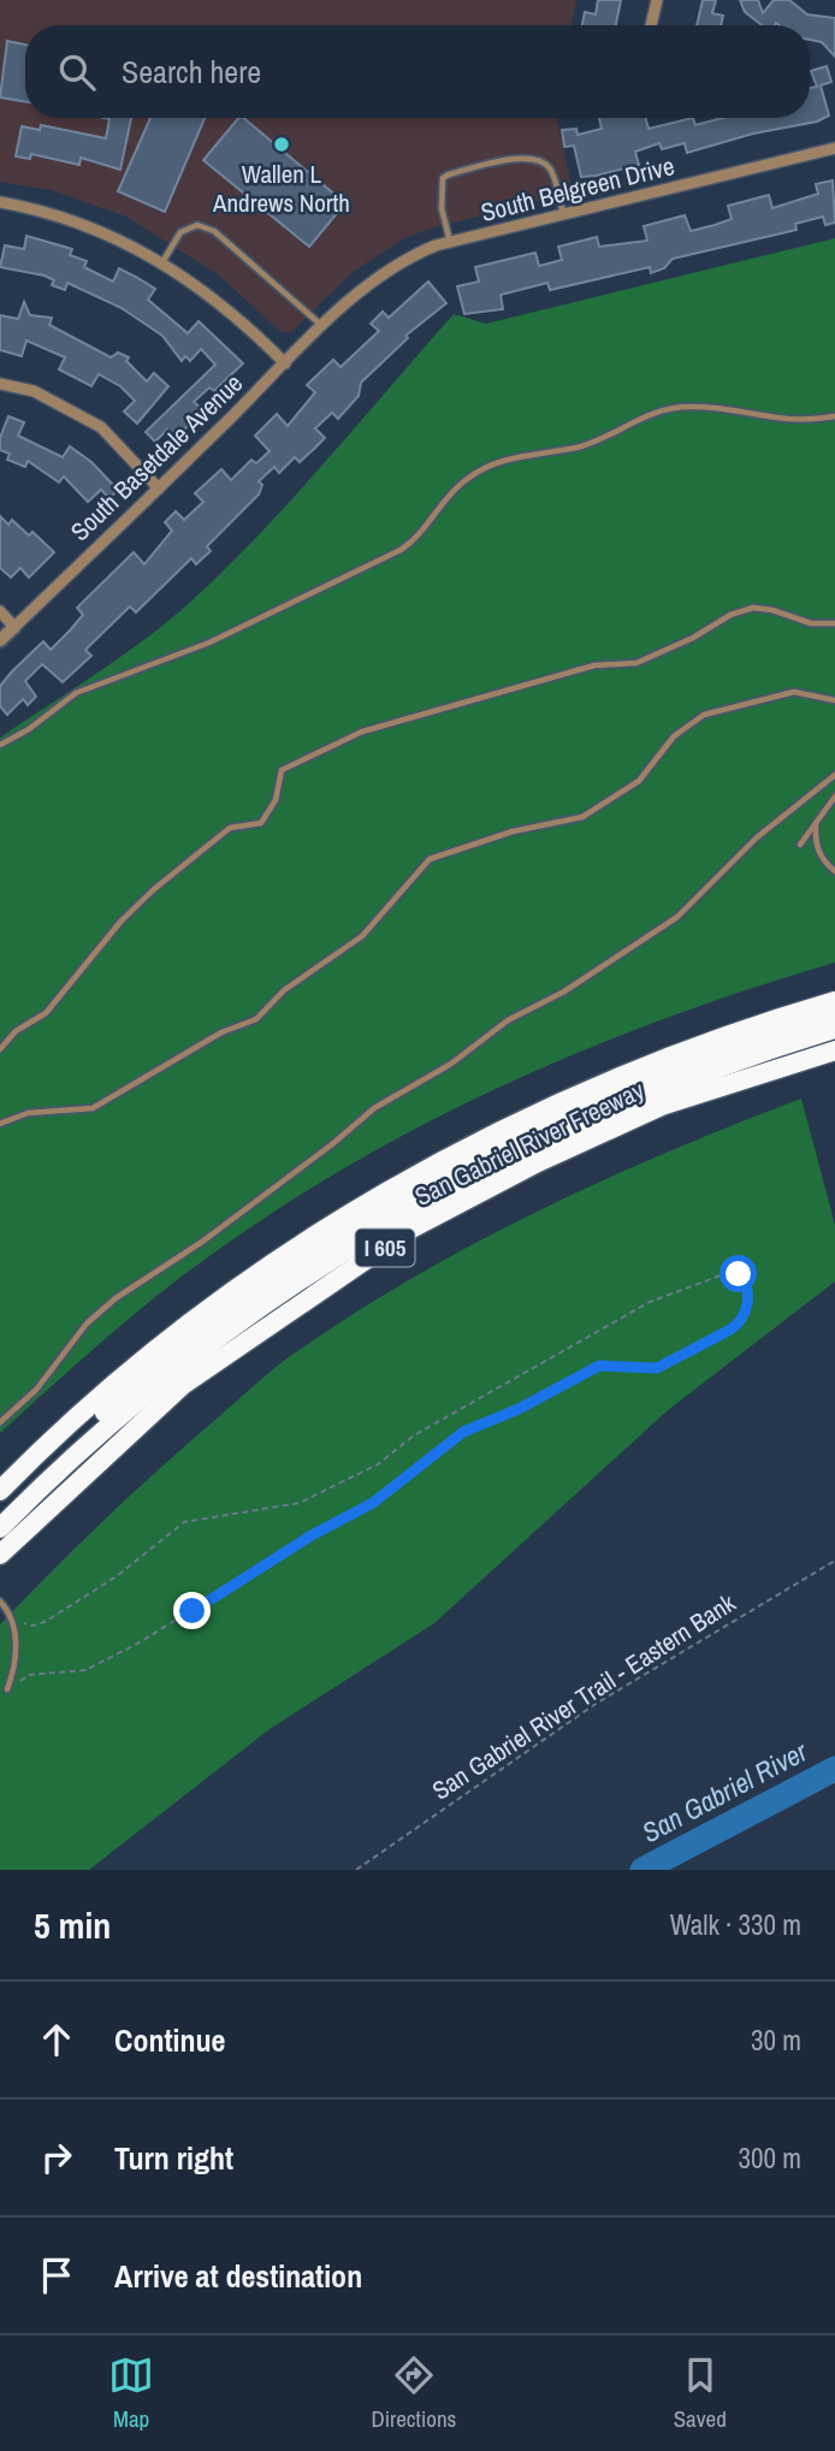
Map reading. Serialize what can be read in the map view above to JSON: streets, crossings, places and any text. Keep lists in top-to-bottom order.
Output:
{
  "streets": {
    "highway": ["San Gabriel River Freeway", "I 605"],
    "street": ["South Belgreen Drive", "South Basetdale Avenue"],
    "path": ["San Gabriel River Trail - Eastern Bank"]
  },
  "crossings": [
    ["South Belgreen Drive", "South Basetdale Avenue"]
  ],
  "water": ["San Gabriel River"],
  "places": ["Wallen L Andrews North"],
  "page": {
    "search": "Search here",
    "heading": ["5 min", "Walk · 330 m"],
    "list": [
      ["Continue", "30 m"],
      ["Turn right", "300 m"],
      "Arrive at destination"
    ],
    "nav": ["Map", "Directions", "Saved"]
  }
}
